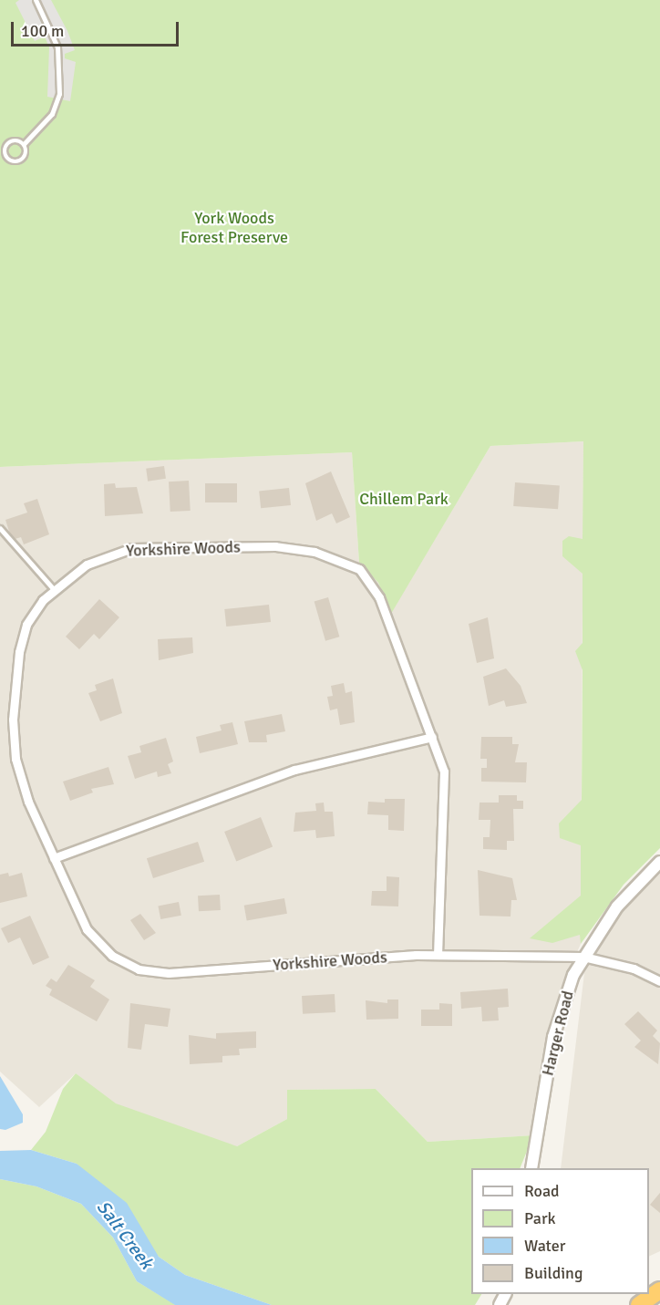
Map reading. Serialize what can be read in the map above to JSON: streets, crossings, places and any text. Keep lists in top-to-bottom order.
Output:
{
  "streets": {
    "street": ["Yorkshire Woods", "Harger Road"]
  },
  "crossings": [
    ["Yorkshire Woods", "Harger Road"]
  ],
  "water": ["Salt Creek"],
  "parks": ["York Woods Forest Preserve", "Chillem Park"],
  "legend": [
    "Road",
    "Park",
    "Water",
    "Building"
  ],
  "scale_bar": "100 m"
}
